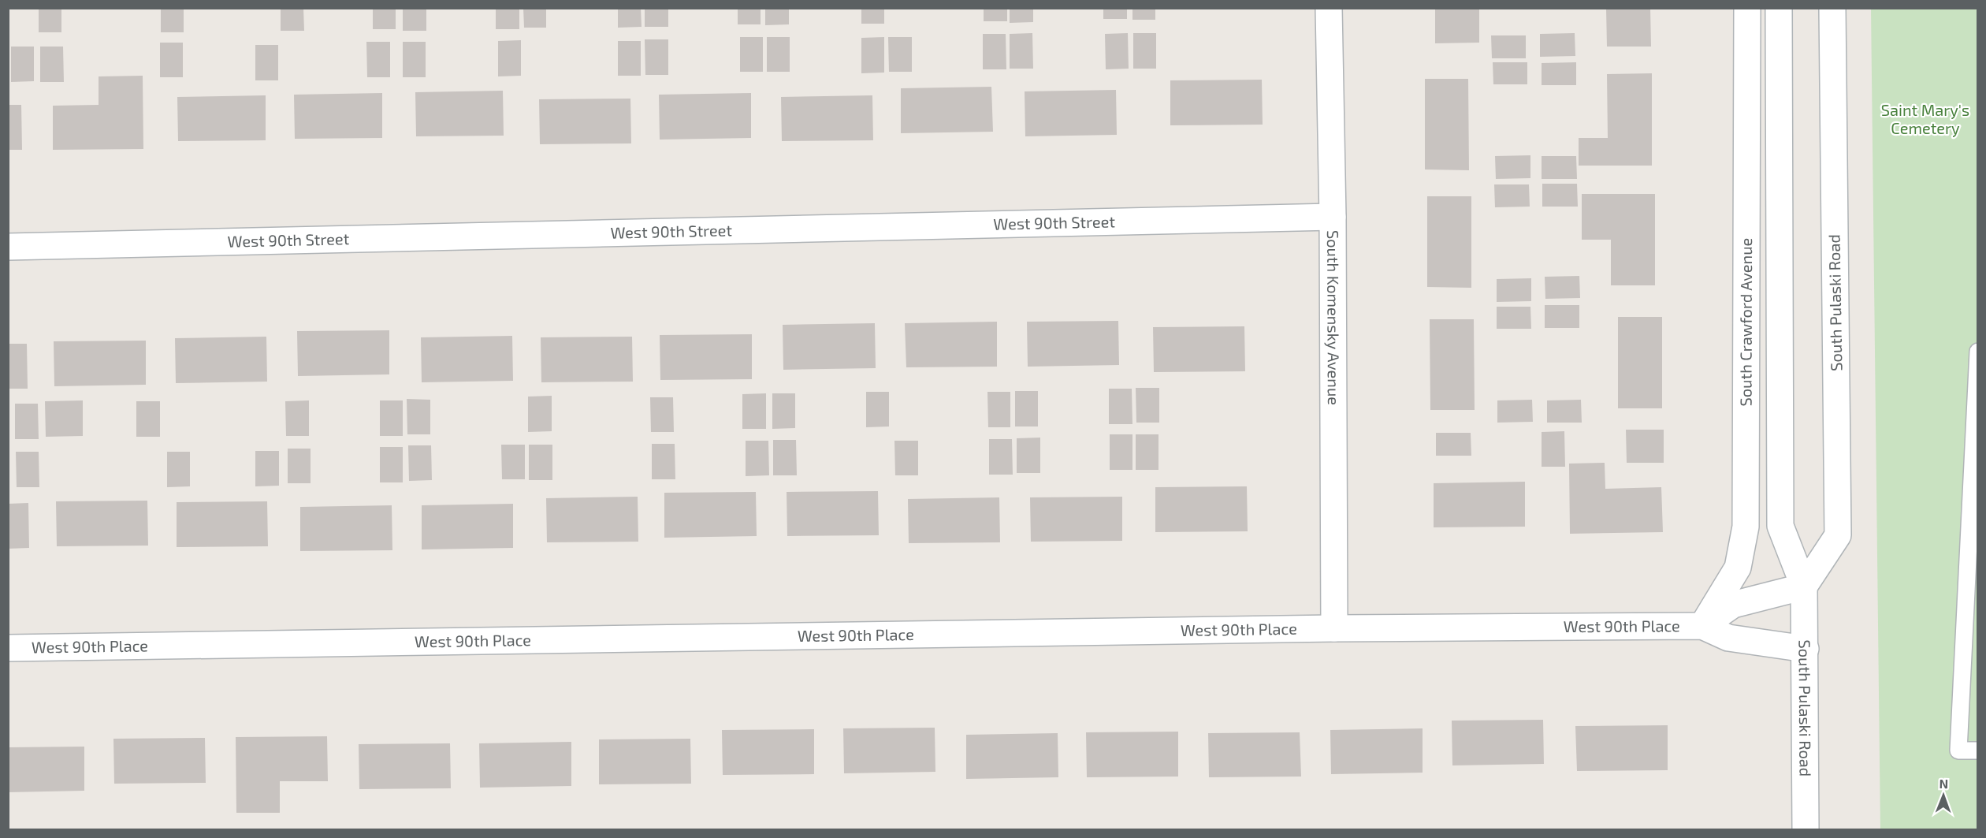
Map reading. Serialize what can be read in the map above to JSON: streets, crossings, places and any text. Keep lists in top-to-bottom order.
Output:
{
  "streets": {
    "street": [
      "West 90th Street",
      "South Pulaski Road",
      "South Komensky Avenue",
      "South Crawford Avenue",
      "West 90th Place"
    ]
  },
  "crossings": [
    ["West 90th Street", "South Komensky Avenue"],
    ["South Pulaski Road", "West 90th Place"],
    ["South Komensky Avenue", "West 90th Place"],
    ["South Crawford Avenue", "West 90th Place"]
  ],
  "parks": ["Saint Mary's Cemetery"],
  "north": "top"
}
